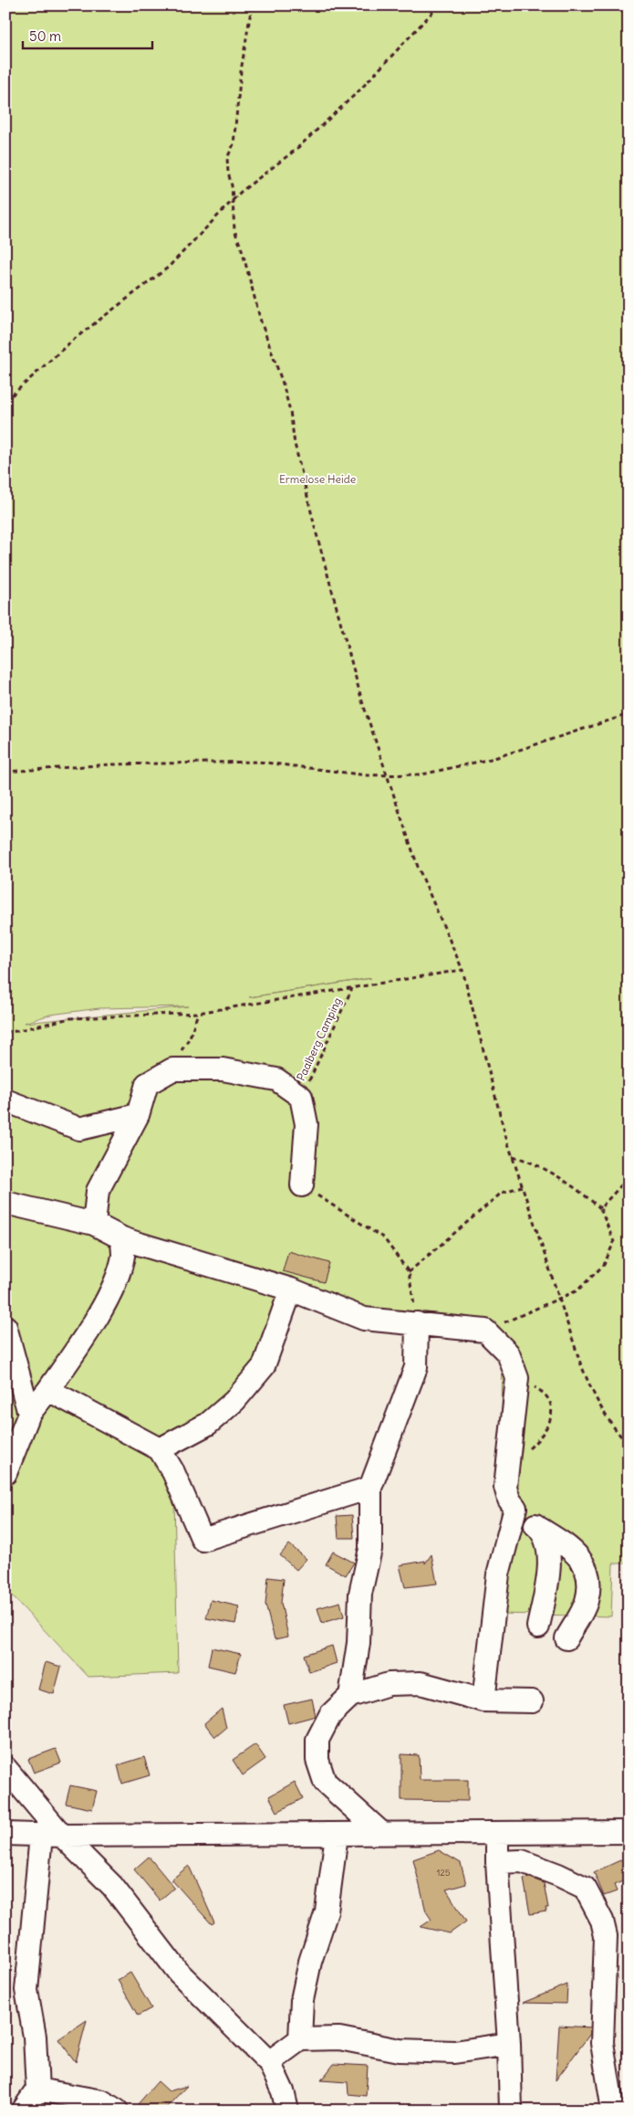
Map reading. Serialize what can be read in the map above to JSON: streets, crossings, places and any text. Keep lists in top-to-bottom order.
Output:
{
  "streets": {
    "path": ["Paalberg Camping"]
  },
  "parks": ["Ermelose Heide"],
  "house_numbers": ["125"],
  "scale_bar": "50 m"
}
